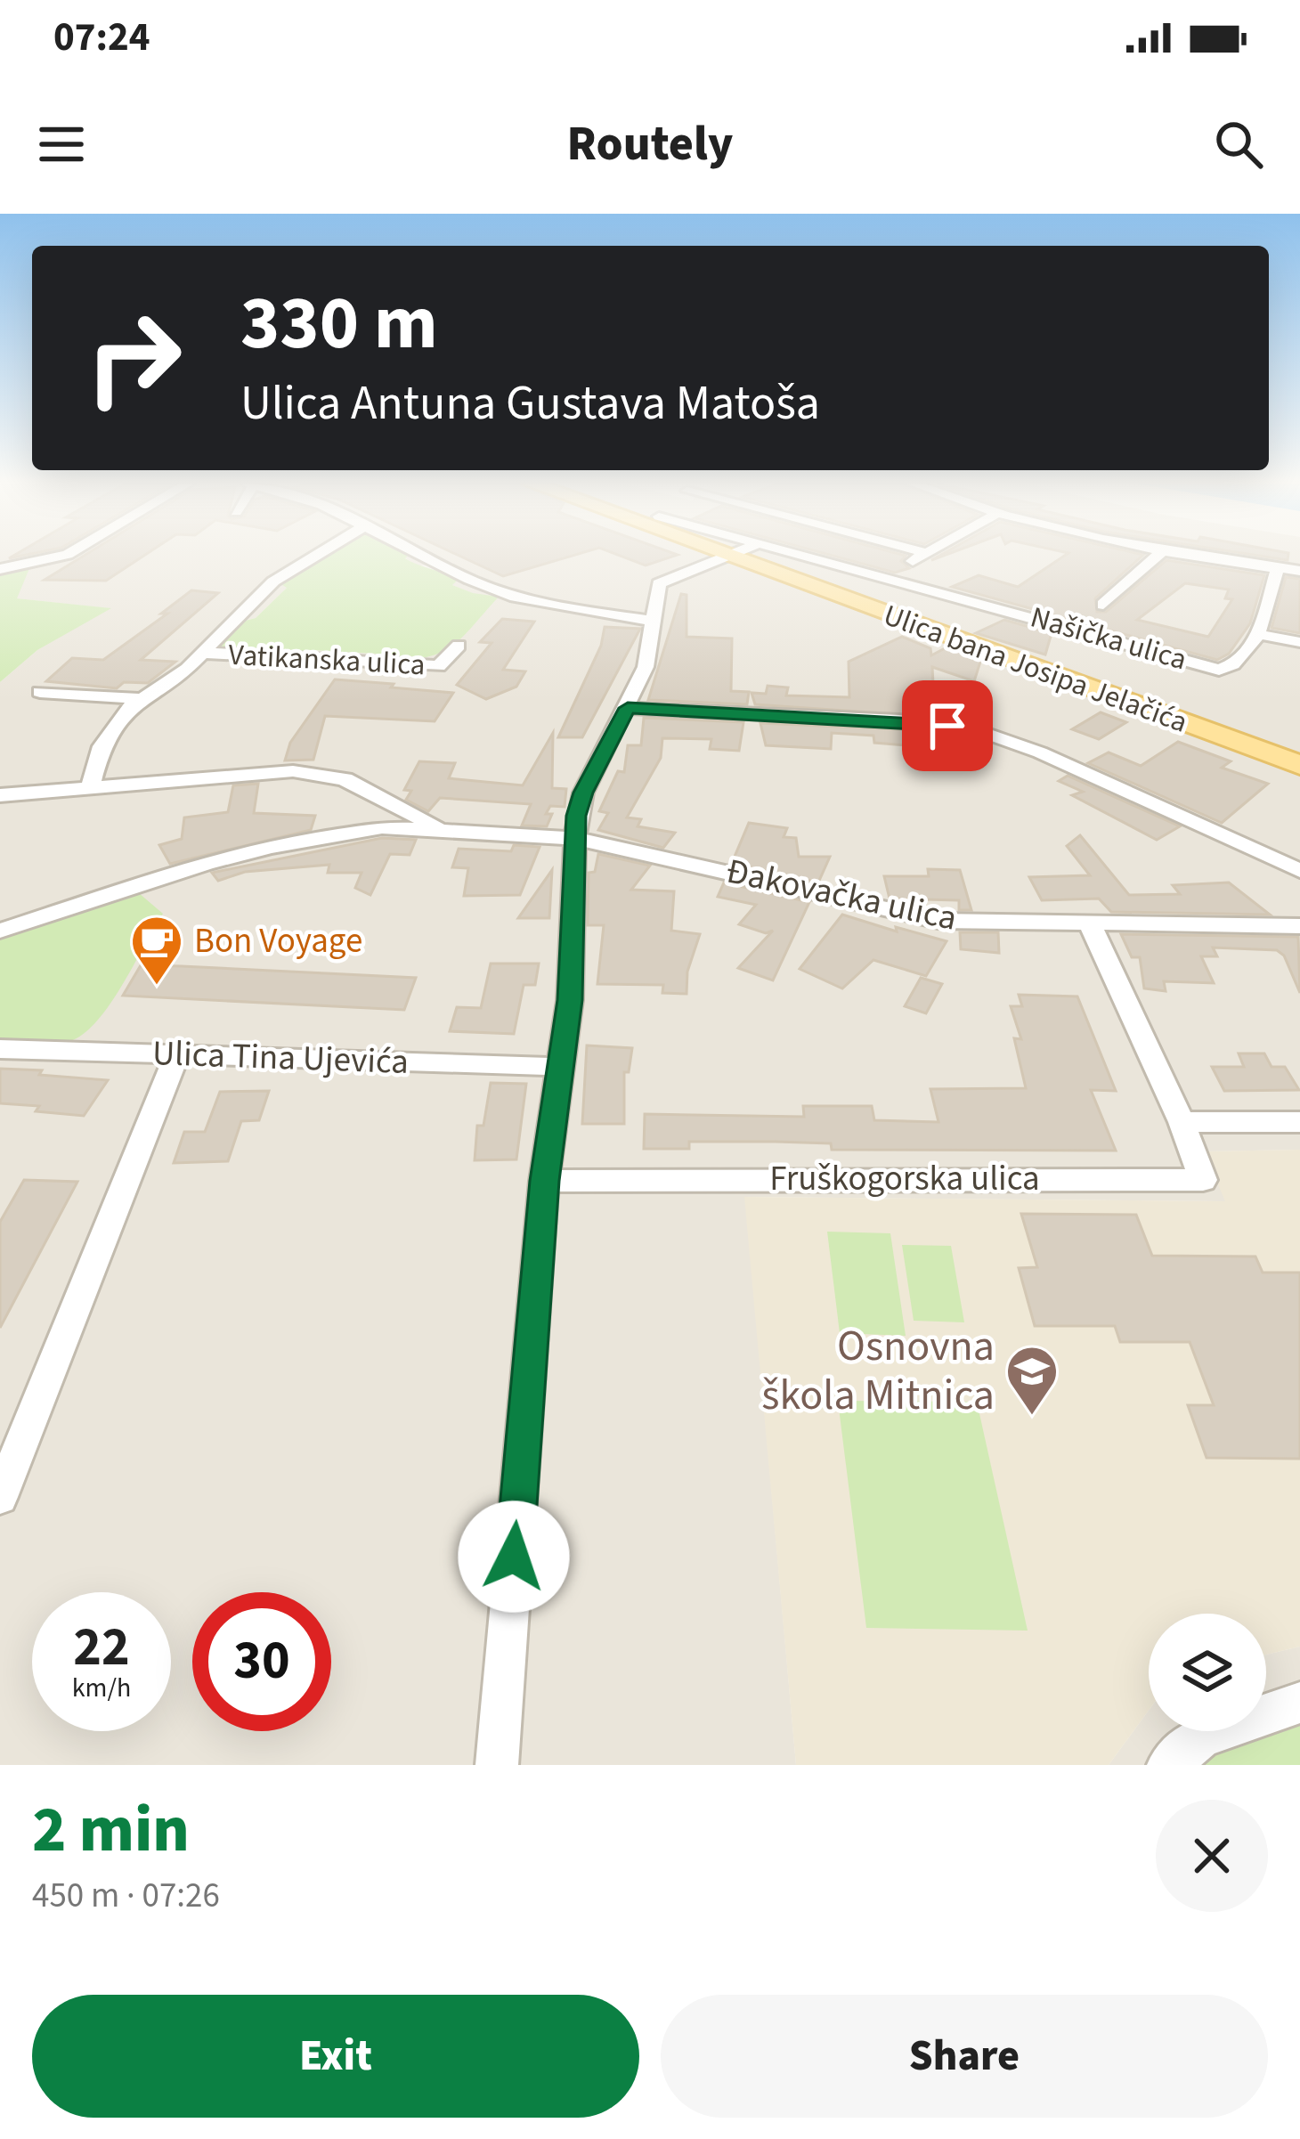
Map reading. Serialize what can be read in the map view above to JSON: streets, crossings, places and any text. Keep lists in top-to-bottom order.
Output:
{
  "streets": {
    "main road": ["Ulica bana Josipa Jelačića"],
    "street": [
      "Našička ulica",
      "Vatikanska ulica",
      "Đakovačka ulica",
      "Ulica Tina Ujevića",
      "Fruškogorska ulica"
    ]
  },
  "crossings": [
    ["Đakovačka ulica", "Fruškogorska ulica"]
  ],
  "places": {
    "cafe": ["Bon Voyage"],
    "school or university": ["Osnovna škola Mitnica"]
  },
  "page": {
    "status": "07:24",
    "header": "Routely",
    "turn": ["330 m", "Ulica Antuna Gustava Matoša"],
    "speed": "22 km/h",
    "limit": "30",
    "heading": ["2 min", "450 m · 07:26"],
    "buttons": ["Exit", "Share"]
  }
}
